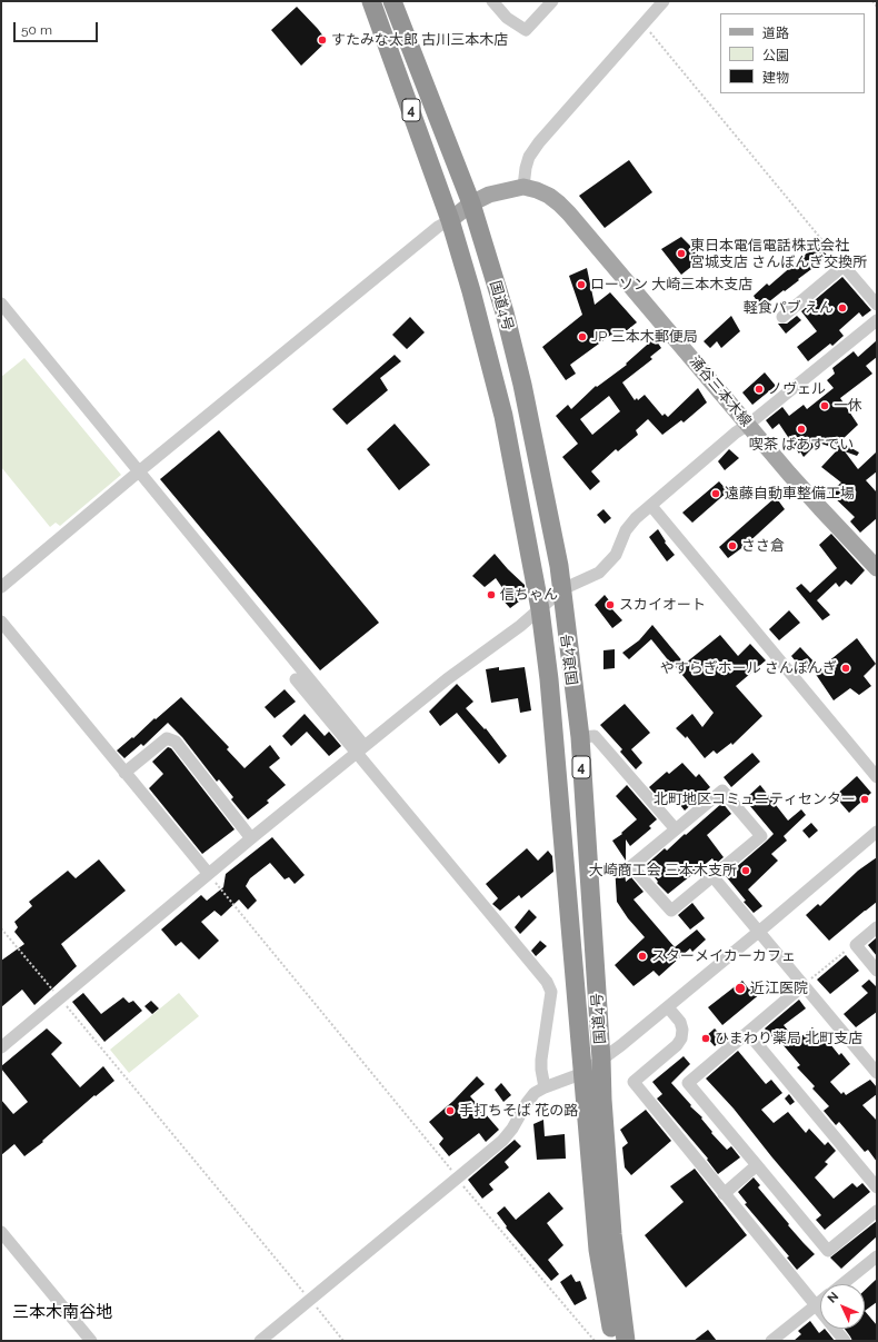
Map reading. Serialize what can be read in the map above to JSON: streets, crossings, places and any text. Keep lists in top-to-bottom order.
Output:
{
  "streets": {
    "highway": ["4", "国道4号"],
    "main road": ["涌谷三本木線"]
  },
  "districts": ["三本木南谷地"],
  "places": [
    "すたみな太郎 古川三本木店",
    "東日本電信電話株式会社 宮城支店 さんぼんぎ交換所",
    "ローソン 大崎三本木支店",
    "軽食パブ えん",
    "JP 三本木郵便局",
    "ノヴェル",
    "一休",
    "喫茶 ばあすでい",
    "遠藤自動車整備工場",
    "ささ倉",
    "信ちゃん",
    "スカイオート",
    "やすらぎホール さんぼんぎ",
    "北町地区コミュニティセンター",
    "大崎商工会 三本木支所",
    "スターメイカーカフェ",
    "近江医院",
    "ひまわり薬局 北町支店",
    "手打ちそば 花の路"
  ],
  "legend": ["道路", "公園", "建物"],
  "scale_bar": "50 m",
  "north": "top left"
}
